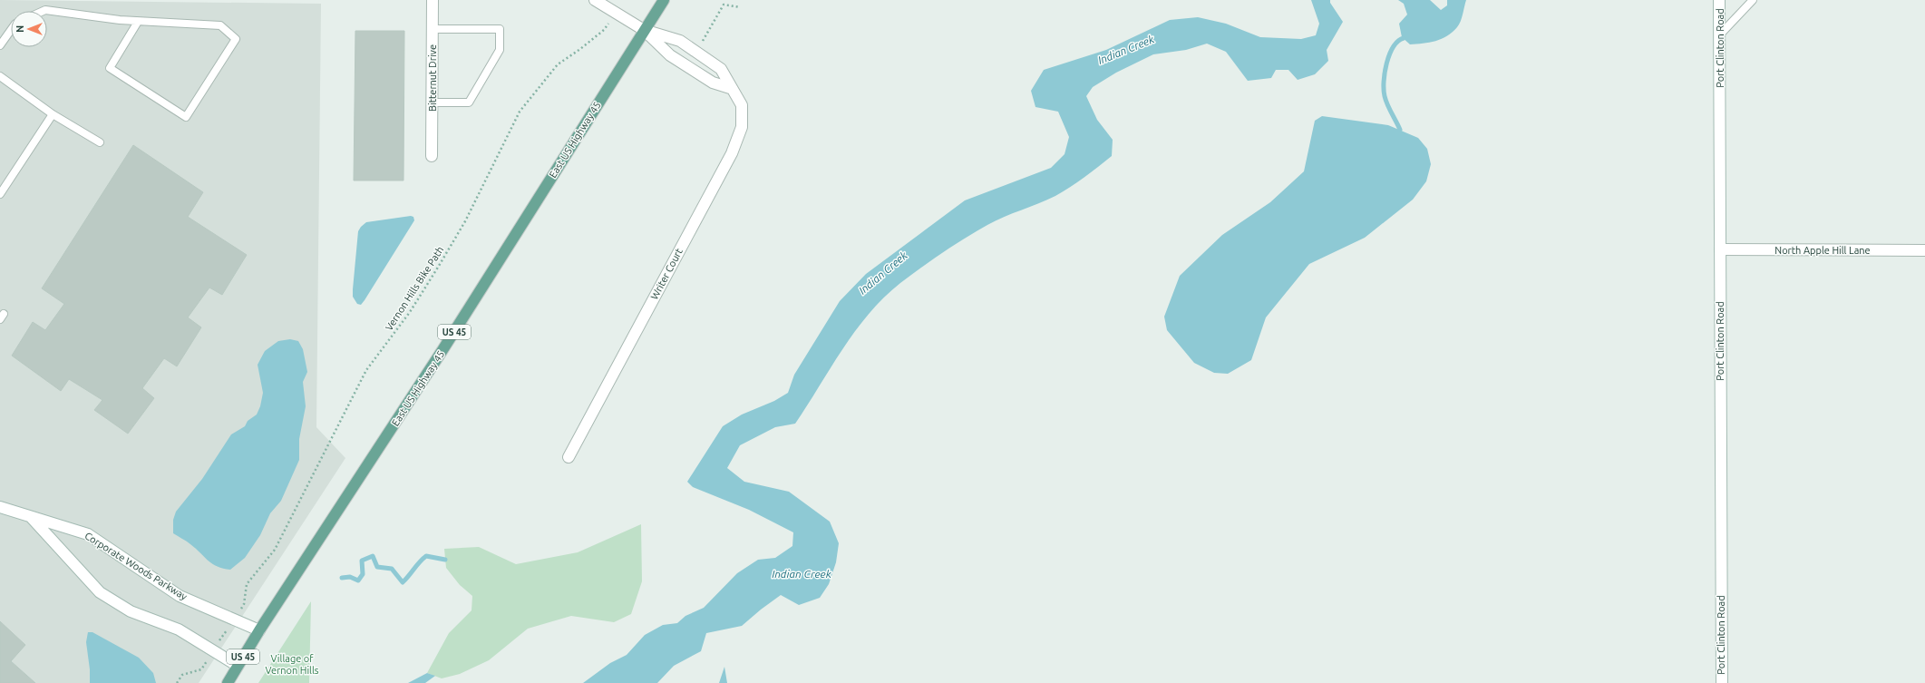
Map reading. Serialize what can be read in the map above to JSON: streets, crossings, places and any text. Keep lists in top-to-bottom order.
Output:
{
  "streets": {
    "main road": ["East US Highway 45", "US 45"],
    "street": [
      "Port Clinton Road",
      "Bitternut Drive",
      "North Apple Hill Lane",
      "Writer Court",
      "Corporate Woods Parkway"
    ],
    "path": ["Vernon Hills Bike Path"]
  },
  "crossings": [
    ["Port Clinton Road", "North Apple Hill Lane"],
    ["East US Highway 45", "Writer Court"],
    ["East US Highway 45", "Corporate Woods Parkway"]
  ],
  "water": ["Indian Creek"],
  "parks": ["Village of Vernon Hills"],
  "north": "left"
}
